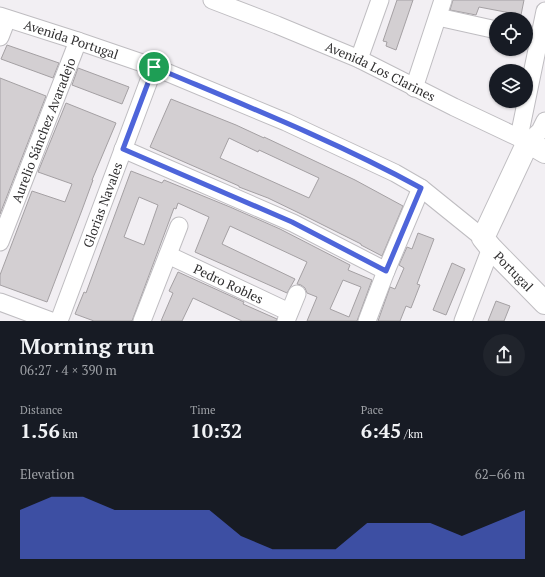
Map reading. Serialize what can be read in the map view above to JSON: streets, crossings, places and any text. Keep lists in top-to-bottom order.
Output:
{
  "streets": {
    "main road": ["Portugal"],
    "street": [
      "Avenida Portugal",
      "Avenida Los Clarines",
      "Aurelio Sánchez Avaradejo",
      "Glorias Navales",
      "Pedro Robles"
    ]
  },
  "crossings": [
    ["Avenida Portugal", "Aurelio Sánchez Avaradejo"],
    ["Avenida Portugal", "Glorias Navales"],
    ["Avenida Portugal", "Portugal"]
  ],
  "page": {
    "heading": ["Morning run", "06:27 · 4 × 390 m"],
    "stats": [
      ["Distance", "1.56 km"],
      ["Time", "10:32"],
      ["Pace", "6:45 /km"]
    ],
    "chart": ["Elevation", "62–66 m"]
  }
}
